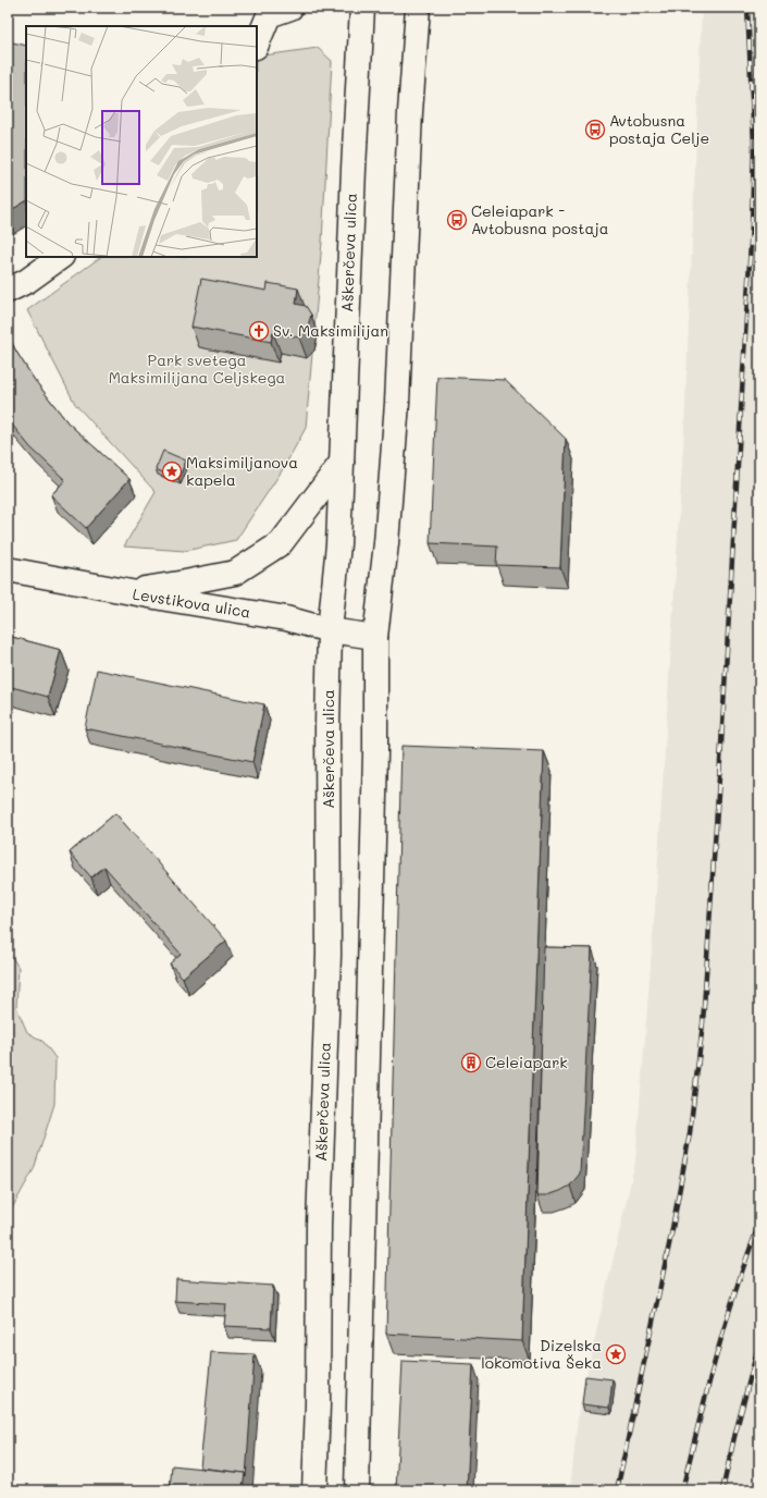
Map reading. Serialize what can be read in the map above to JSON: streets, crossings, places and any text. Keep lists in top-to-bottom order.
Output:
{
  "streets": {
    "main road": ["Aškerčeva ulica", "Levstikova ulica"]
  },
  "crossings": [
    ["Aškerčeva ulica", "Levstikova ulica"]
  ],
  "parks": ["Park svetega Maksimilijana Celjskega"],
  "places": {
    "bus stop": ["Avtobusna postaja Celje", "Celeiapark - Avtobusna postaja"],
    "church": ["Sv. Maksimilijan"],
    "place": ["Maksimiljanova kapela", "Dizelska lokomotiva Šeka"],
    "building": ["Celeiapark"]
  }
}
